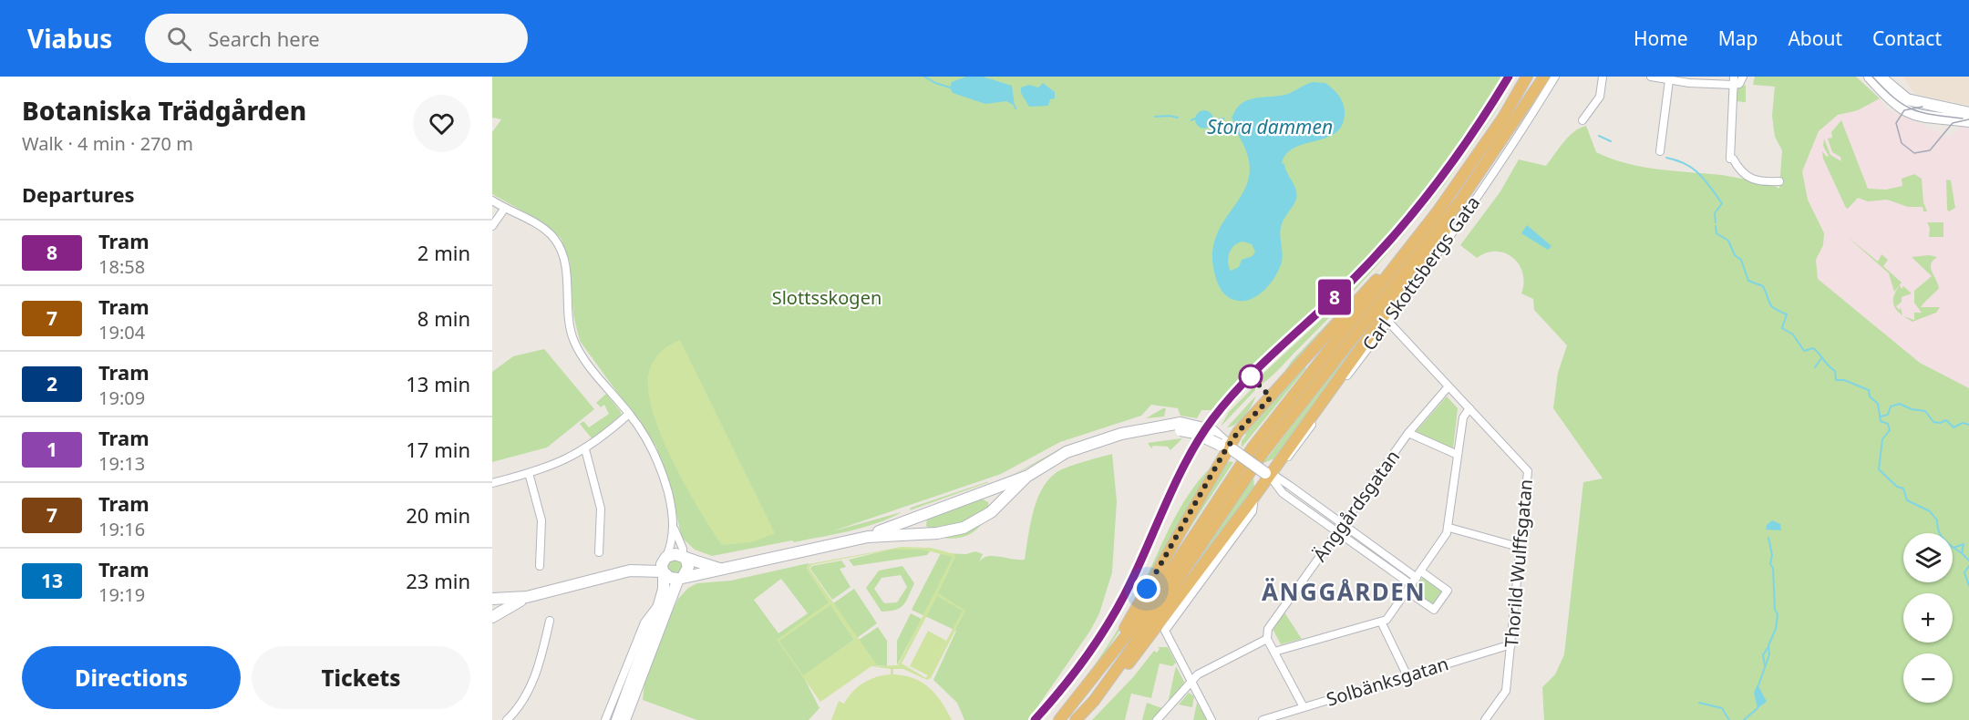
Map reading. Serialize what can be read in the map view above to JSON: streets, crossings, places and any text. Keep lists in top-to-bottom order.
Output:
{
  "streets": {
    "street": [
      "Carl Skottsbergs Gata",
      "Änggårdsgatan",
      "Thorild Wulffsgatan",
      "Solbänksgatan"
    ]
  },
  "crossings": [
    ["Carl Skottsbergs Gata", "Thorild Wulffsgatan"],
    ["Änggårdsgatan", "Thorild Wulffsgatan"],
    ["Thorild Wulffsgatan", "Solbänksgatan"]
  ],
  "districts": ["ÄNGGÅRDEN"],
  "water": ["Stora dammen"],
  "parks": ["Slottsskogen"],
  "lines": ["tram line 8"],
  "page": {
    "header": "Viabus",
    "search": "Search here",
    "nav": [
      "Home",
      "Map",
      "About",
      "Contact"
    ],
    "heading": [
      ["Botaniska Trädgården", "Walk · 4 min · 270 m"],
      "Departures"
    ],
    "on_map": "8",
    "list": [
      {
        "mark": "8",
        "name": "Tram",
        "note": "18:58",
        "value": "2 min"
      },
      {
        "mark": "7",
        "name": "Tram",
        "note": "19:04",
        "value": "8 min"
      },
      {
        "mark": "2",
        "name": "Tram",
        "note": "19:09",
        "value": "13 min"
      },
      {
        "mark": "1",
        "name": "Tram",
        "note": "19:13",
        "value": "17 min"
      },
      {
        "mark": "7",
        "name": "Tram",
        "note": "19:16",
        "value": "20 min"
      },
      {
        "mark": "13",
        "name": "Tram",
        "note": "19:19",
        "value": "23 min"
      }
    ],
    "map_buttons": ["+", "−"],
    "buttons": ["Directions", "Tickets"]
  }
}
